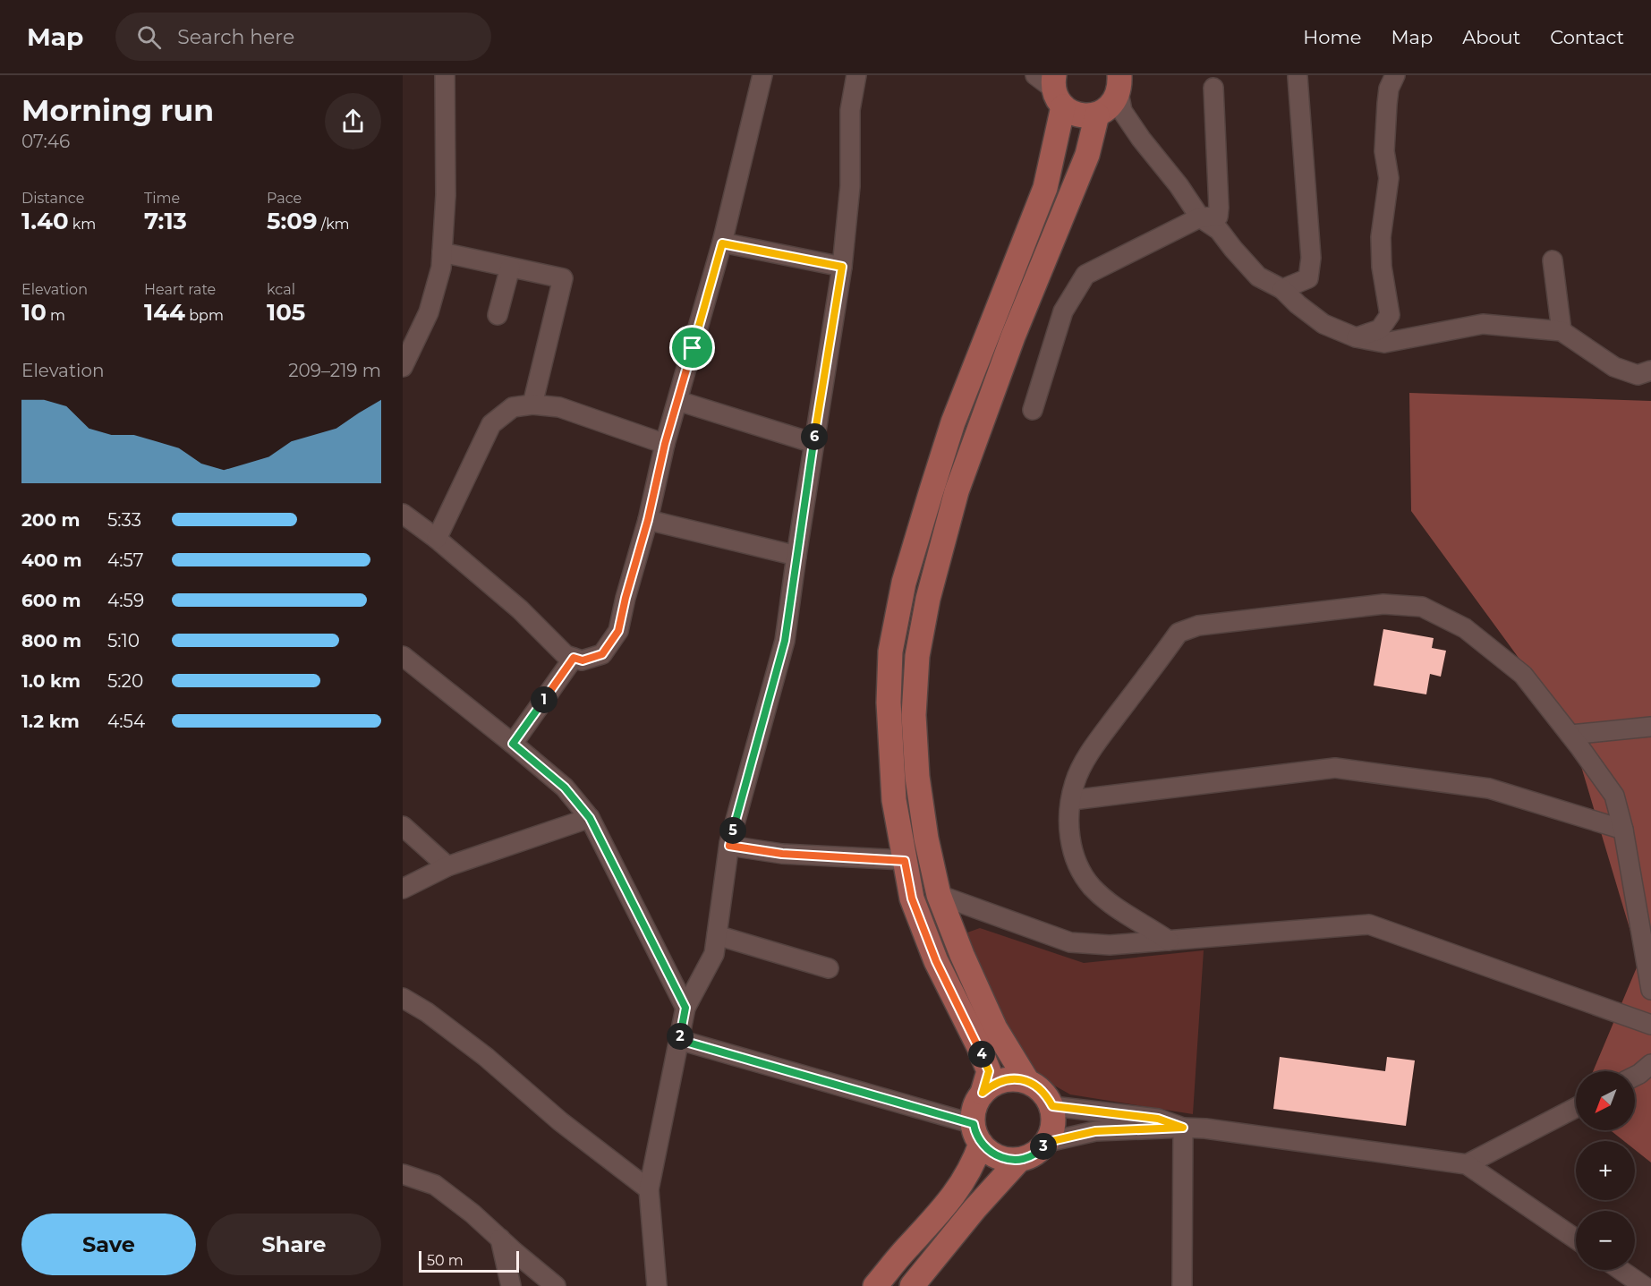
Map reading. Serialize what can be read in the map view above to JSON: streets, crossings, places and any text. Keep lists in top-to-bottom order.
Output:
{
  "scale_bar": "50 m",
  "north": "bottom left",
  "page": {
    "header": "Map",
    "search": "Search here",
    "nav": [
      "Home",
      "Map",
      "About",
      "Contact"
    ],
    "heading": ["Morning run", "07:46"],
    "stats": [
      ["Distance", "1.40 km"],
      ["Time", "7:13"],
      ["Pace", "5:09 /km"],
      ["Elevation", "10 m"],
      ["Heart rate", "144 bpm"],
      ["kcal", "105"]
    ],
    "chart": ["Elevation", "209–219 m"],
    "pins": [
      "6",
      "1",
      "5",
      "2",
      "4",
      "3"
    ],
    "list": [
      {
        "name": "200 m",
        "note": "5:33"
      },
      {
        "name": "400 m",
        "note": "4:57"
      },
      {
        "name": "600 m",
        "note": "4:59"
      },
      {
        "name": "800 m",
        "note": "5:10"
      },
      {
        "name": "1.0 km",
        "note": "5:20"
      },
      {
        "name": "1.2 km",
        "note": "4:54"
      }
    ],
    "map_buttons": ["+", "−"],
    "buttons": ["Save", "Share"],
    "scale": "50 m"
  }
}
